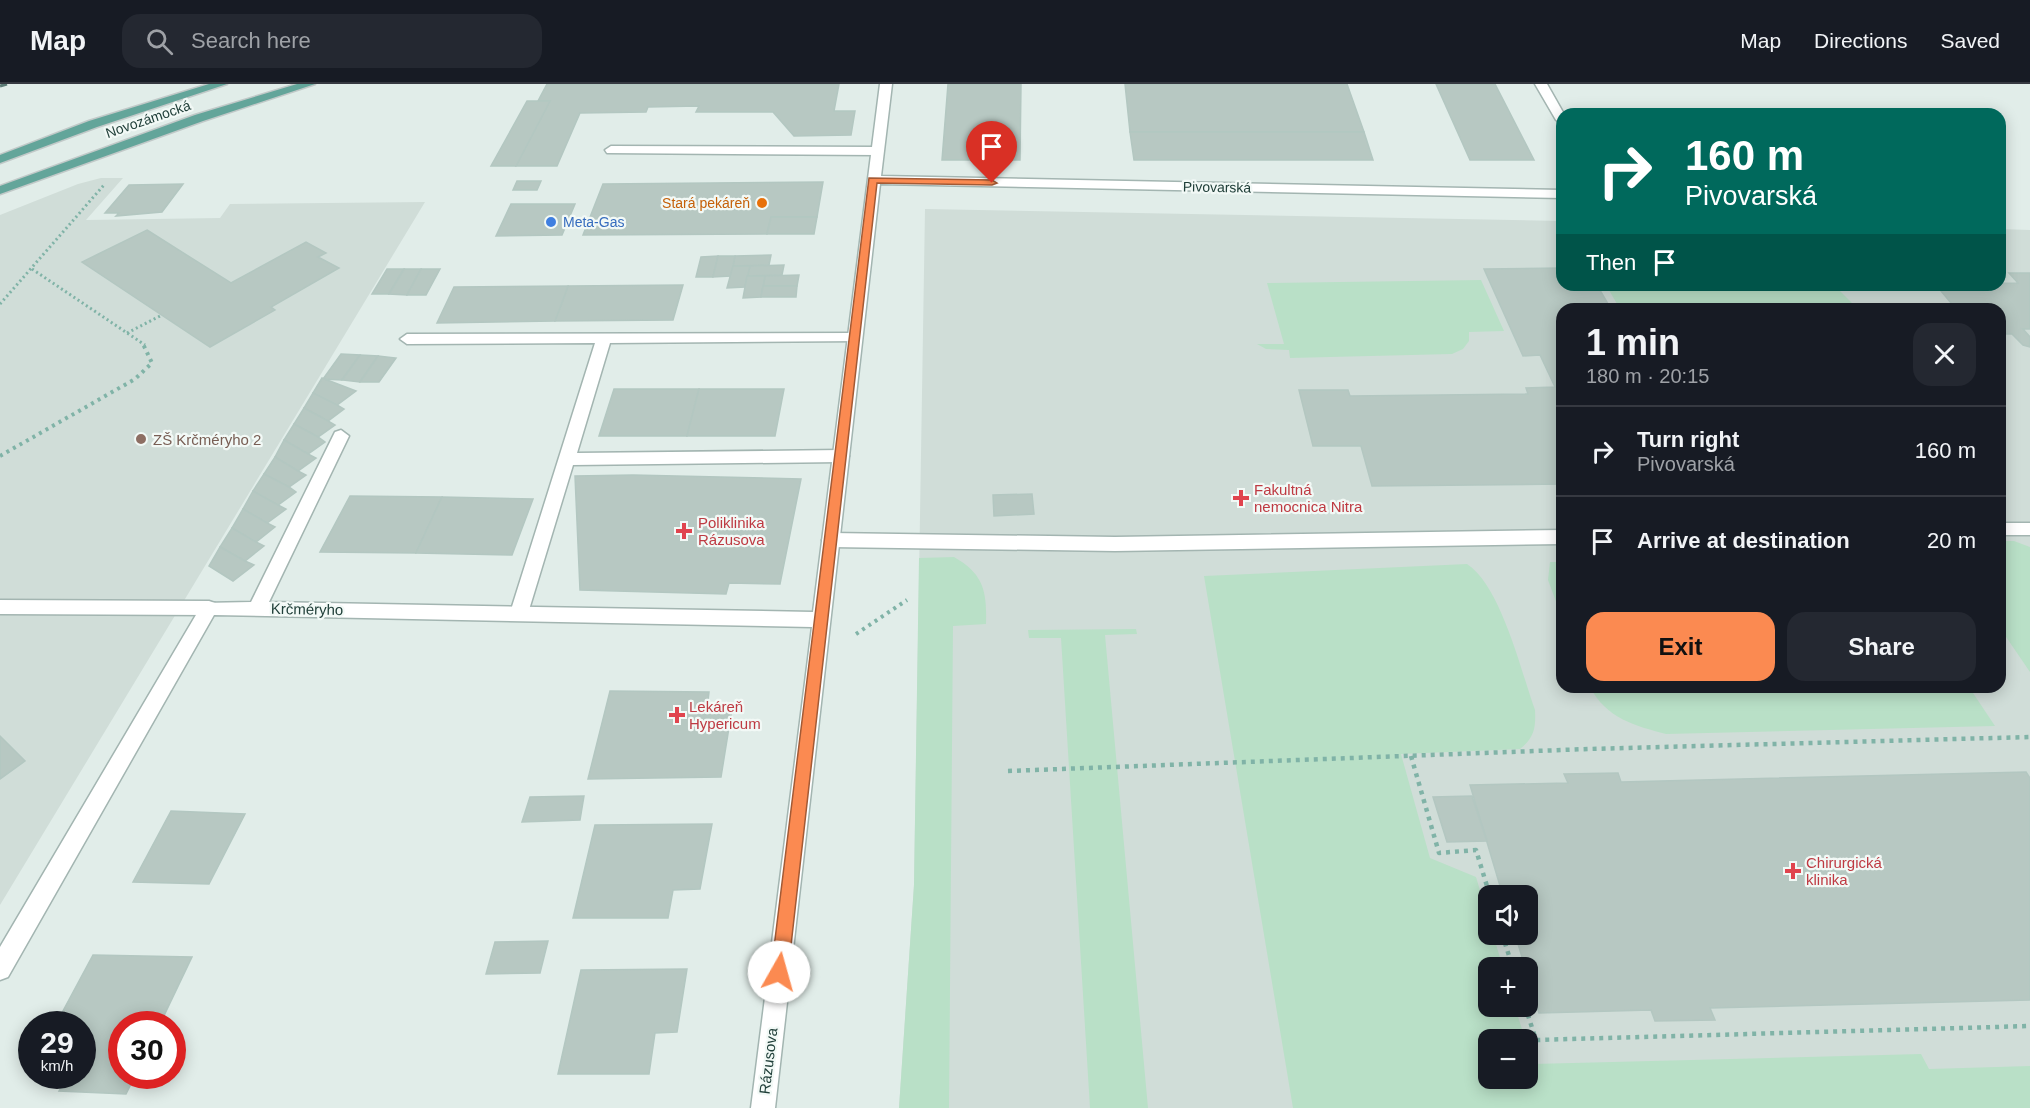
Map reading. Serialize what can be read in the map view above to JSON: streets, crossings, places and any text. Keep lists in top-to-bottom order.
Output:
{
  "streets": {
    "main road": ["Novozámocká"],
    "street": ["Pivovarská", "Krčméryho", "Rázusova"]
  },
  "crossings": [
    ["Pivovarská", "Rázusova"],
    ["Krčméryho", "Rázusova"]
  ],
  "places": {
    "other": ["Stará pekáreň", "Meta-Gas", "ZŠ Krčméryho 2"],
    "health": [
      "Fakultná nemocnica Nitra",
      "Poliklinika Rázusova",
      "Lekáreň Hypericum",
      "Chirurgická klinika"
    ]
  },
  "page": {
    "header": "Map",
    "search": "Search here",
    "nav": ["Map", "Directions", "Saved"],
    "turn": ["160 m", "Pivovarská"],
    "then": "Then",
    "heading": ["1 min", "180 m · 20:15"],
    "list": [
      {
        "name": "Turn right",
        "note": "Pivovarská",
        "value": "160 m"
      },
      {
        "name": "Arrive at destination",
        "value": "20 m"
      }
    ],
    "buttons": ["Exit", "Share"],
    "map_buttons": ["+", "−"],
    "speed": "29 km/h",
    "limit": "30"
  }
}
